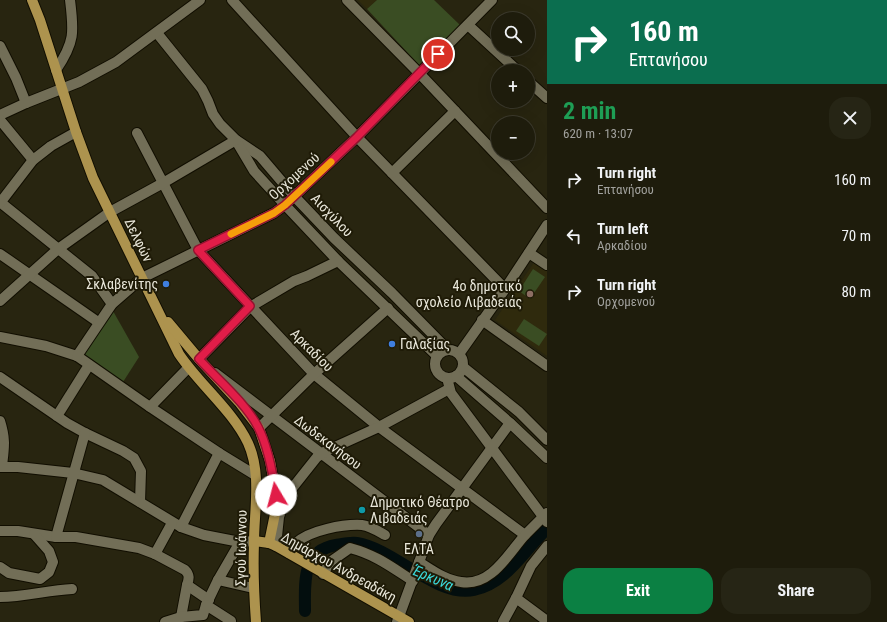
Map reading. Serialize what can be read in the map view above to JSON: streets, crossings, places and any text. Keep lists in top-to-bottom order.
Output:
{
  "streets": {
    "main road": ["Δελφών", "Σγού Ιωάννου", "Δημάρχου Ανδρεαδάκη"],
    "street": [
      "Ορχομενού",
      "Αισχύλου",
      "Αρκαδίου",
      "Δωδεκανήσου"
    ]
  },
  "crossings": [
    ["Ορχομενού", "Αισχύλου"],
    ["Ορχομενού", "Δελφών"],
    ["Ορχομενού", "Αρκαδίου"],
    ["Δελφών", "Σγού Ιωάννου"],
    ["Σγού Ιωάννου", "Δημάρχου Ανδρεαδάκη"]
  ],
  "water": ["Έρκυνα"],
  "places": [
    "Σκλαβενίτης",
    "4ο δημοτικό σχολείο Λιβαδειάς",
    "Γαλαξίας",
    "Δημοτικό Θέατρο Λιβαδειάς",
    "ΕΛΤΑ"
  ],
  "page": {
    "turn": ["160 m", "Επτανήσου"],
    "map_buttons": ["+", "−"],
    "heading": ["2 min", "620 m · 13:07"],
    "list": [
      {
        "name": "Turn right",
        "note": "Επτανήσου",
        "value": "160 m"
      },
      {
        "name": "Turn left",
        "note": "Αρκαδίου",
        "value": "70 m"
      },
      {
        "name": "Turn right",
        "note": "Ορχομενού",
        "value": "80 m"
      }
    ],
    "buttons": ["Exit", "Share"]
  }
}
